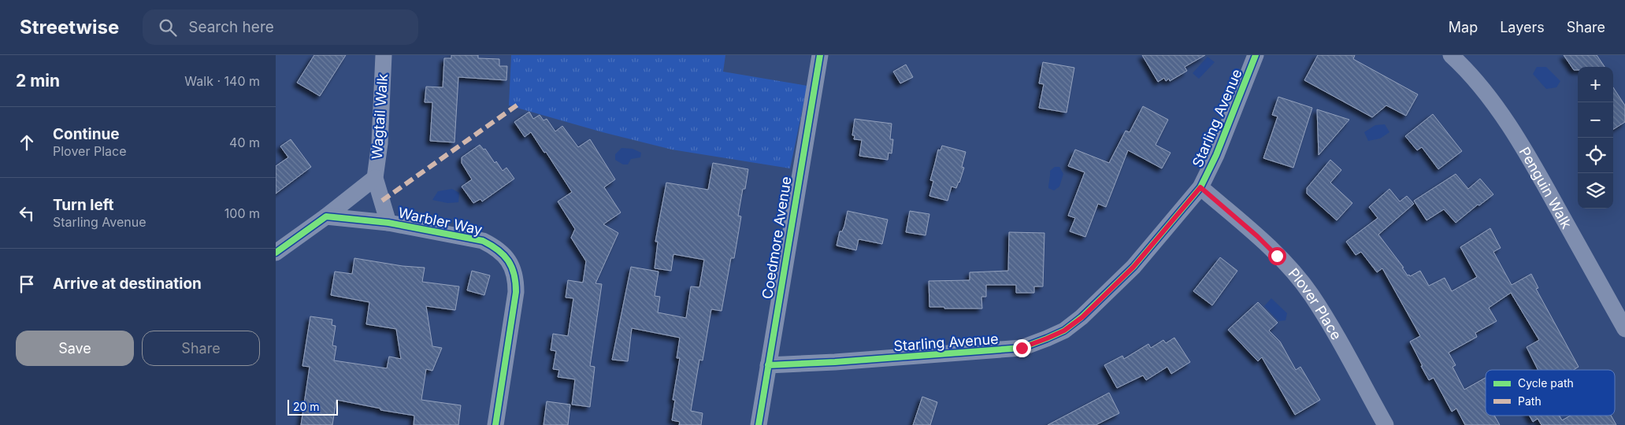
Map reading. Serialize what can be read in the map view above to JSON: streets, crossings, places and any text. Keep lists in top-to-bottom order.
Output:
{
  "streets": {
    "street": [
      "Wagtail Walk",
      "Starling Avenue",
      "Penguin Walk",
      "Warbler Way",
      "Coedmore Avenue",
      "Plover Place"
    ]
  },
  "crossings": [
    ["Wagtail Walk", "Warbler Way"],
    ["Starling Avenue", "Coedmore Avenue"],
    ["Starling Avenue", "Plover Place"]
  ],
  "legend": ["Cycle path", "Path"],
  "scale_bar": "20 m",
  "page": {
    "header": "Streetwise",
    "search": "Search here",
    "nav": ["Map", "Layers", "Share"],
    "heading": ["2 min", "Walk · 140 m"],
    "map_buttons": ["+", "−"],
    "list": [
      ["Continue", "Plover Place", "40 m"],
      ["Turn left", "Starling Avenue", "100 m"],
      "Arrive at destination"
    ],
    "buttons": ["Save", "Share"],
    "scale": "20 m"
  }
}
